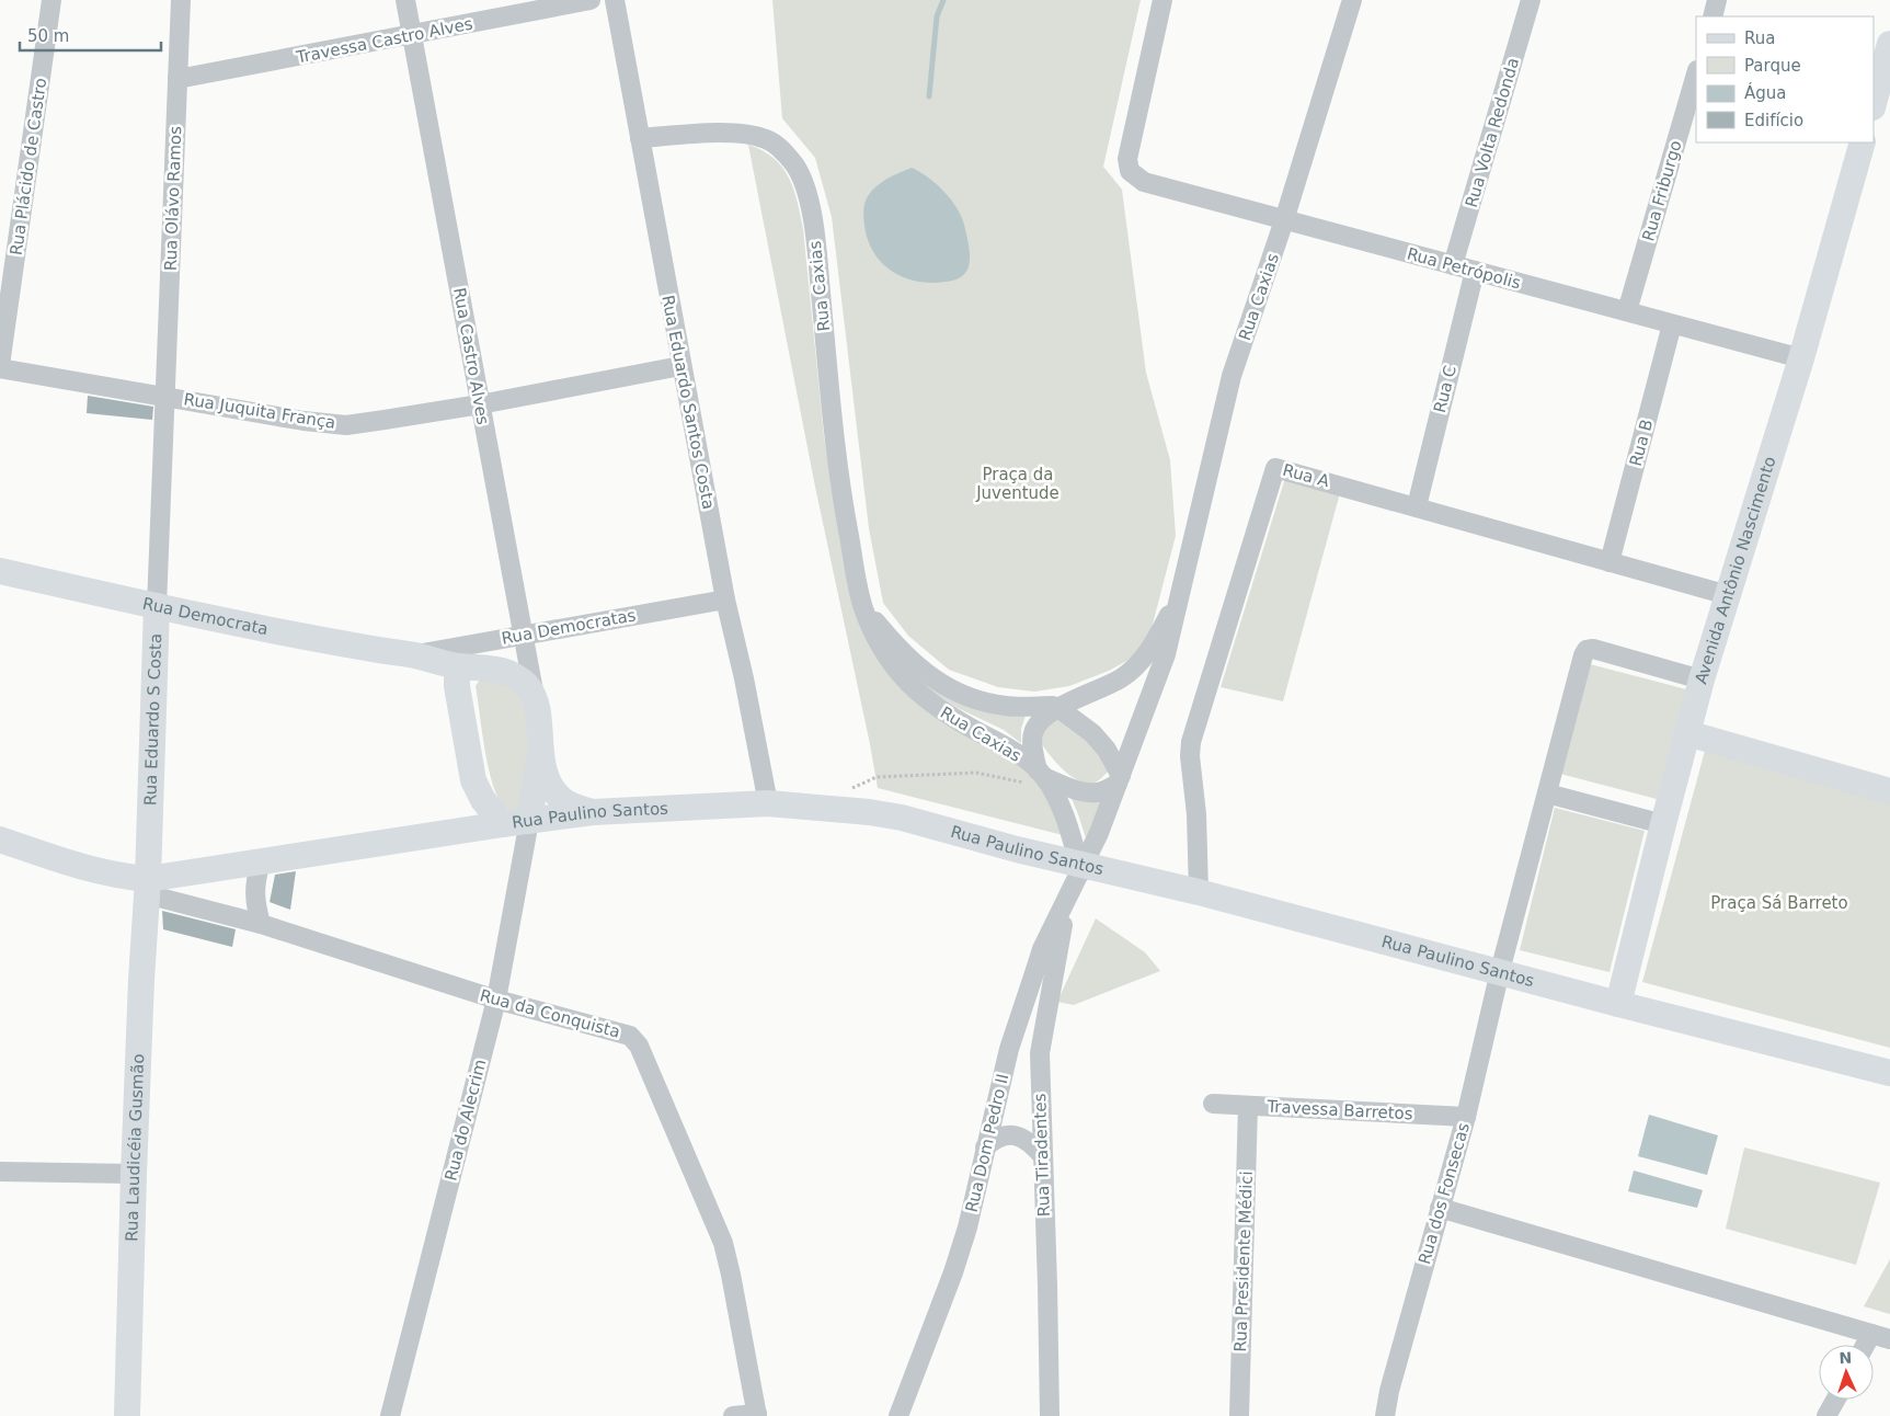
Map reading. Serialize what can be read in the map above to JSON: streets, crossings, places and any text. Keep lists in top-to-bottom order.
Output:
{
  "streets": {
    "main road": [
      "Avenida Antônio Nascimento",
      "Rua Democrata",
      "Rua Eduardo S Costa",
      "Rua Paulino Santos",
      "Rua Laudicéia Gusmão"
    ],
    "street": [
      "Travessa Castro Alves",
      "Rua Volta Redonda",
      "Rua Plácido de Castro",
      "Rua Friburgo",
      "Rua Olávo Ramos",
      "Rua Petrópolis",
      "Rua Caxias",
      "Rua Castro Alves",
      "Rua C",
      "Rua Eduardo Santos Costa",
      "Rua Juquita França",
      "Rua B",
      "Rua A",
      "Rua Democratas",
      "Rua da Conquista",
      "Travessa Barretos",
      "Rua do Alecrim",
      "Rua Dom Pedro II",
      "Rua Tiradentes",
      "Rua dos Fonsecas",
      "Rua Presidente Médici"
    ]
  },
  "crossings": [
    ["Travessa Castro Alves", "Rua Olávo Ramos"],
    ["Travessa Castro Alves", "Rua Castro Alves"],
    ["Rua Volta Redonda", "Rua Petrópolis"],
    ["Rua Plácido de Castro", "Rua Juquita França"],
    ["Rua Friburgo", "Rua Petrópolis"],
    ["Rua Olávo Ramos", "Rua Juquita França"],
    ["Rua Olávo Ramos", "Rua Eduardo S Costa"],
    ["Rua Petrópolis", "Rua Caxias"],
    ["Rua Petrópolis", "Rua C"],
    ["Rua Petrópolis", "Rua B"],
    ["Rua Petrópolis", "Avenida Antônio Nascimento"],
    ["Rua Caxias", "Rua Eduardo Santos Costa"],
    ["Rua Caxias", "Rua Dom Pedro II"],
    ["Rua Castro Alves", "Rua Juquita França"],
    ["Rua Castro Alves", "Rua Democrata"],
    ["Rua Castro Alves", "Rua Democratas"],
    ["Rua C", "Rua A"],
    ["Rua Eduardo Santos Costa", "Rua Juquita França"],
    ["Rua Eduardo Santos Costa", "Rua Democratas"],
    ["Rua Eduardo Santos Costa", "Rua Paulino Santos"],
    ["Rua Juquita França", "Rua Eduardo S Costa"],
    ["Rua B", "Rua A"],
    ["Rua A", "Avenida Antônio Nascimento"],
    ["Rua A", "Rua Paulino Santos"],
    ["Avenida Antônio Nascimento", "Rua Paulino Santos"],
    ["Rua Democrata", "Rua Democratas"],
    ["Rua Democrata", "Rua Eduardo S Costa"],
    ["Rua Eduardo S Costa", "Rua Paulino Santos"],
    ["Rua Eduardo S Costa", "Rua da Conquista"],
    ["Rua Eduardo S Costa", "Rua Laudicéia Gusmão"],
    ["Rua Paulino Santos", "Rua da Conquista"],
    ["Rua Paulino Santos", "Rua do Alecrim"],
    ["Rua Paulino Santos", "Rua Laudicéia Gusmão"],
    ["Rua Paulino Santos", "Rua dos Fonsecas"],
    ["Rua da Conquista", "Rua do Alecrim"],
    ["Rua da Conquista", "Rua Laudicéia Gusmão"],
    ["Travessa Barretos", "Rua dos Fonsecas"],
    ["Travessa Barretos", "Rua Presidente Médici"],
    ["Rua Dom Pedro II", "Rua Tiradentes"]
  ],
  "parks": ["Praça da Juventude", "Praça Sá Barreto"],
  "legend": [
    "Rua",
    "Parque",
    "Água",
    "Edifício"
  ],
  "scale_bar": "50 m",
  "north": "top"
}
